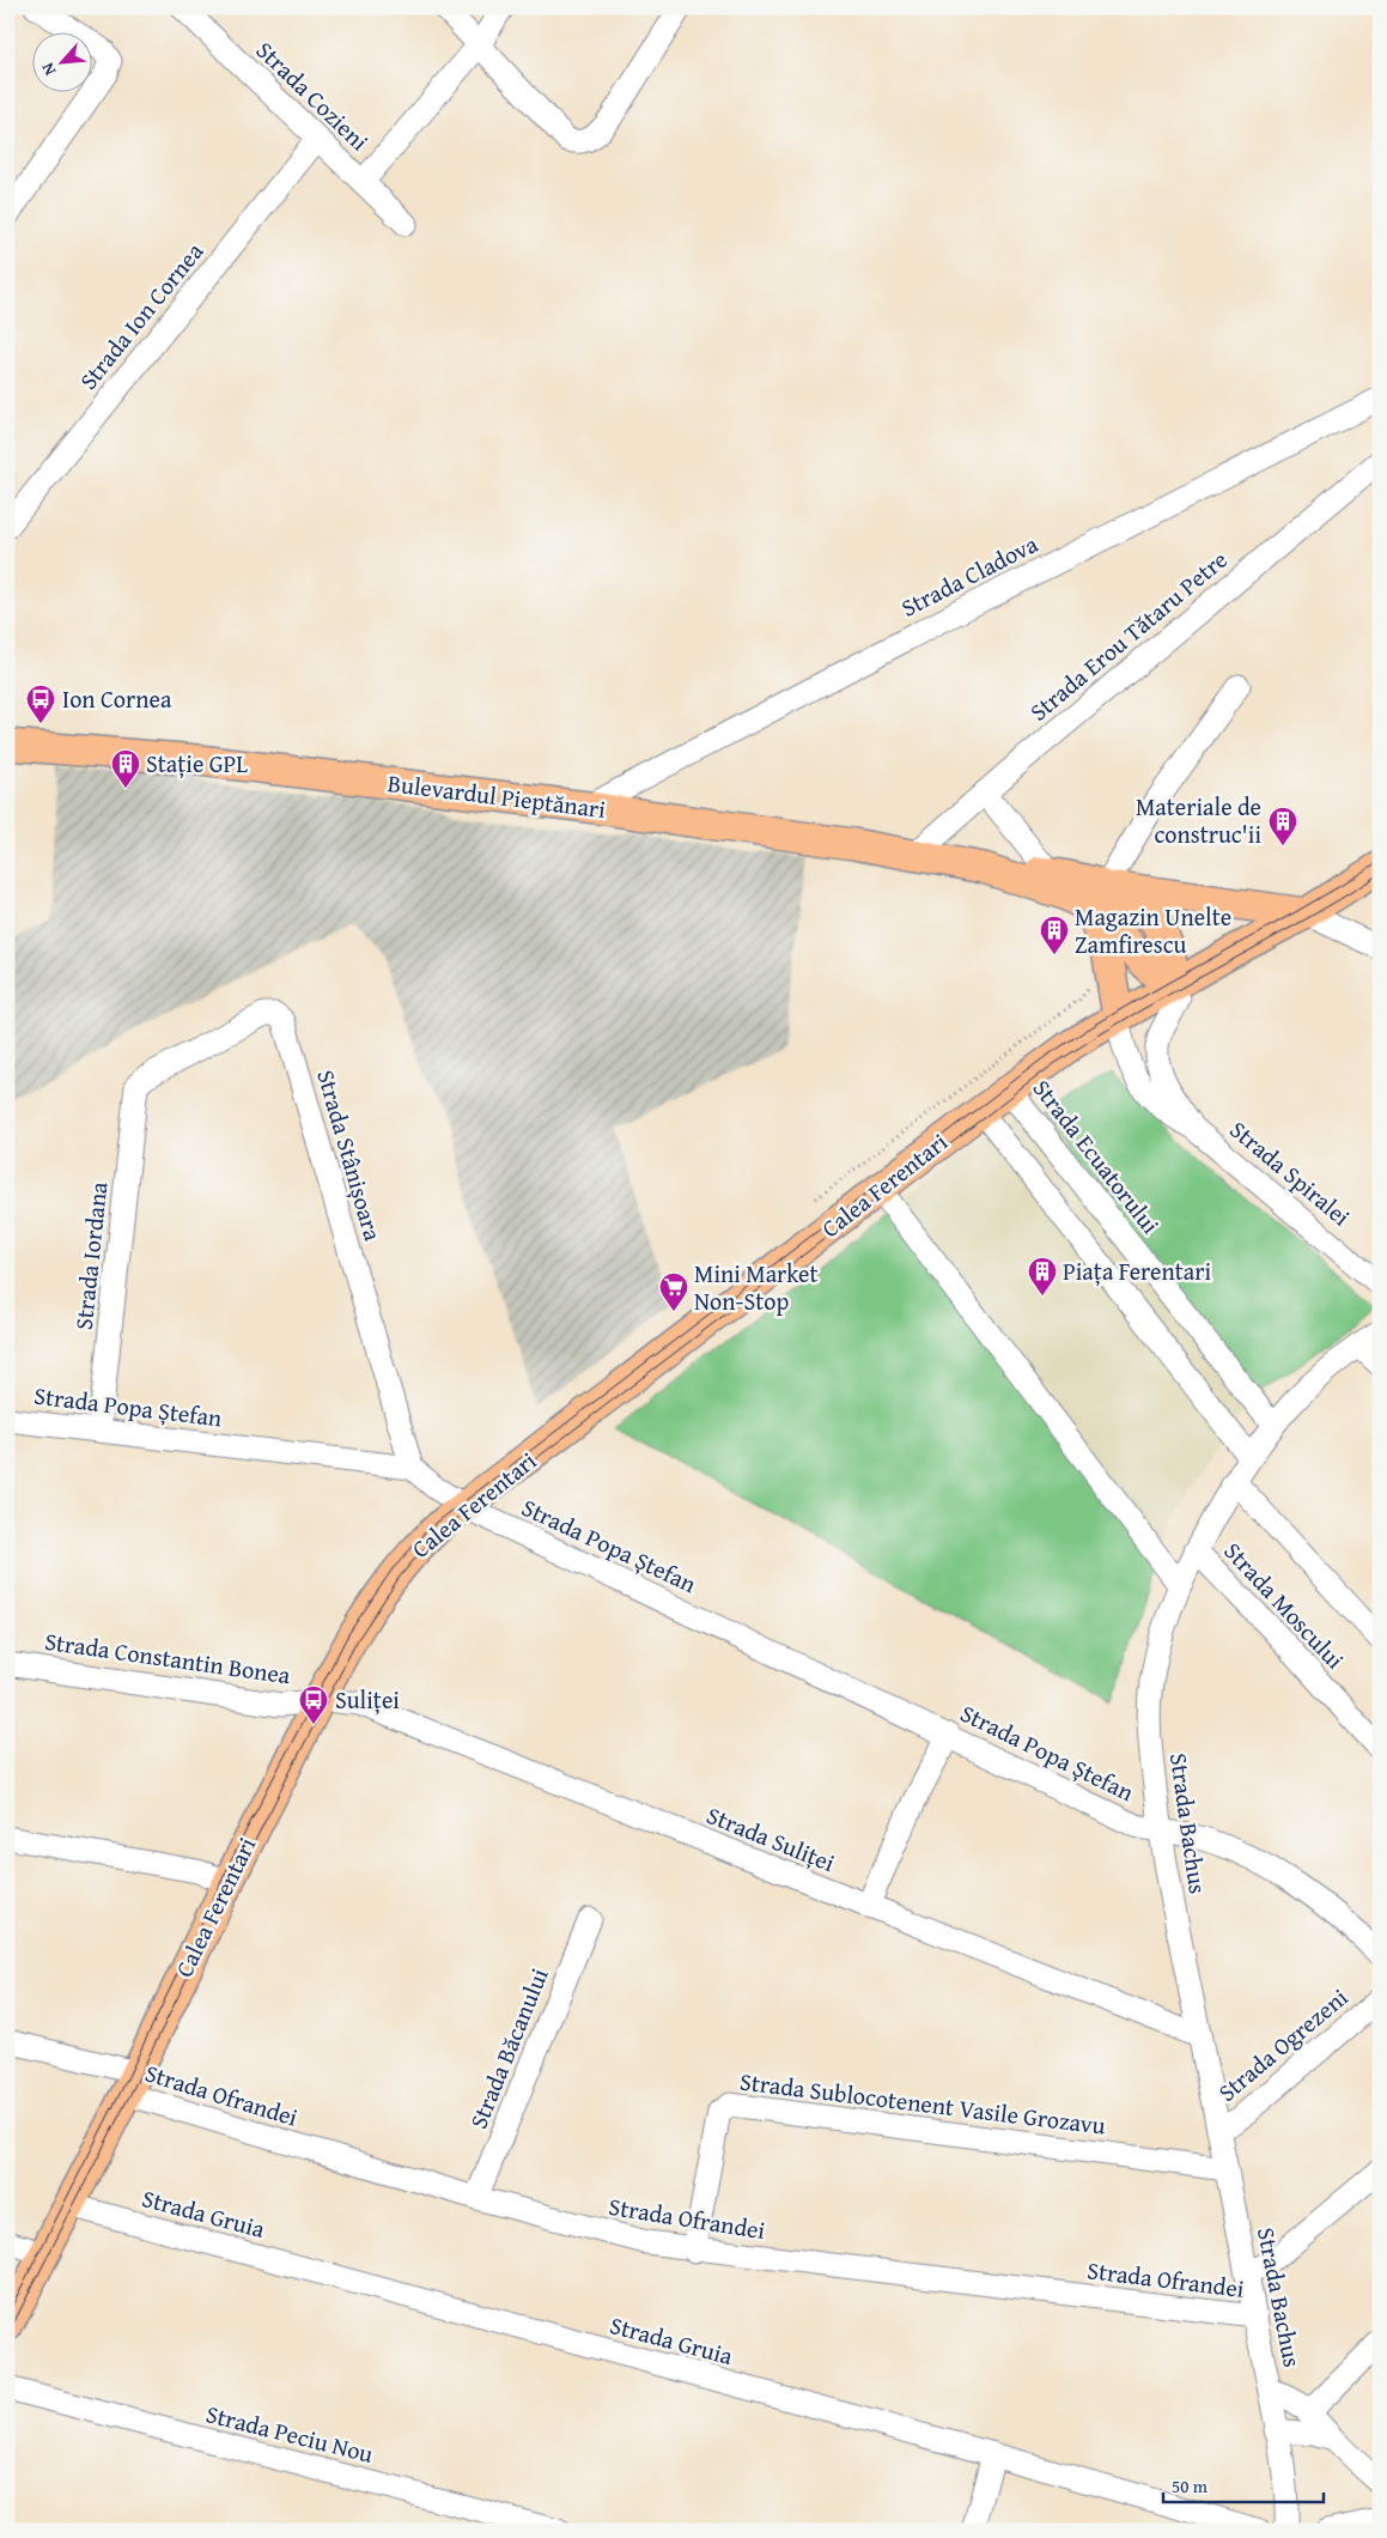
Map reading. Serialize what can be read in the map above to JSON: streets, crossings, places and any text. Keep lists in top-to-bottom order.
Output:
{
  "streets": {
    "main road": ["Bulevardul Pieptănari", "Calea Ferentari"],
    "street": [
      "Strada Cozieni",
      "Strada Ion Cornea",
      "Strada Cladova",
      "Strada Erou Tătaru Petre",
      "Strada Stânișoara",
      "Strada Ecuatorului",
      "Strada Spiralei",
      "Strada Iordana",
      "Strada Popa Ștefan",
      "Strada Moscului",
      "Strada Constantin Bonea",
      "Strada Bachus",
      "Strada Suliței",
      "Strada Ogrezeni",
      "Strada Băcanului",
      "Strada Ofrandei",
      "Strada Sublocotenent Vasile Grozavu",
      "Strada Gruia",
      "Strada Peciu Nou"
    ]
  },
  "crossings": [
    ["Strada Cozieni", "Strada Ion Cornea"],
    ["Strada Cladova", "Bulevardul Pieptănari"],
    ["Strada Erou Tătaru Petre", "Bulevardul Pieptănari"],
    ["Bulevardul Pieptănari", "Strada Spiralei"],
    ["Bulevardul Pieptănari", "Calea Ferentari"],
    ["Strada Stânișoara", "Strada Iordana"],
    ["Strada Stânișoara", "Strada Popa Ștefan"],
    ["Strada Ecuatorului", "Calea Ferentari"],
    ["Strada Ecuatorului", "Strada Bachus"],
    ["Strada Spiralei", "Calea Ferentari"],
    ["Calea Ferentari", "Strada Popa Ștefan"],
    ["Calea Ferentari", "Strada Constantin Bonea"],
    ["Calea Ferentari", "Strada Suliței"],
    ["Calea Ferentari", "Strada Ofrandei"],
    ["Calea Ferentari", "Strada Gruia"],
    ["Strada Iordana", "Strada Popa Ștefan"],
    ["Strada Popa Ștefan", "Strada Bachus"],
    ["Strada Moscului", "Strada Bachus"],
    ["Strada Constantin Bonea", "Strada Suliței"],
    ["Strada Bachus", "Strada Suliței"],
    ["Strada Bachus", "Strada Ogrezeni"],
    ["Strada Bachus", "Strada Ofrandei"],
    ["Strada Bachus", "Strada Sublocotenent Vasile Grozavu"],
    ["Strada Băcanului", "Strada Ofrandei"],
    ["Strada Ofrandei", "Strada Sublocotenent Vasile Grozavu"]
  ],
  "places": {
    "bus stop": ["Ion Cornea", "Suliței"],
    "building": [
      "Stație GPL",
      "Materiale de construc'ii",
      "Magazin Unelte Zamfirescu",
      "Piața Ferentari"
    ],
    "supermarket": ["Mini Market Non-Stop"]
  },
  "scale_bar": "50 m",
  "north": "bottom left"
}
